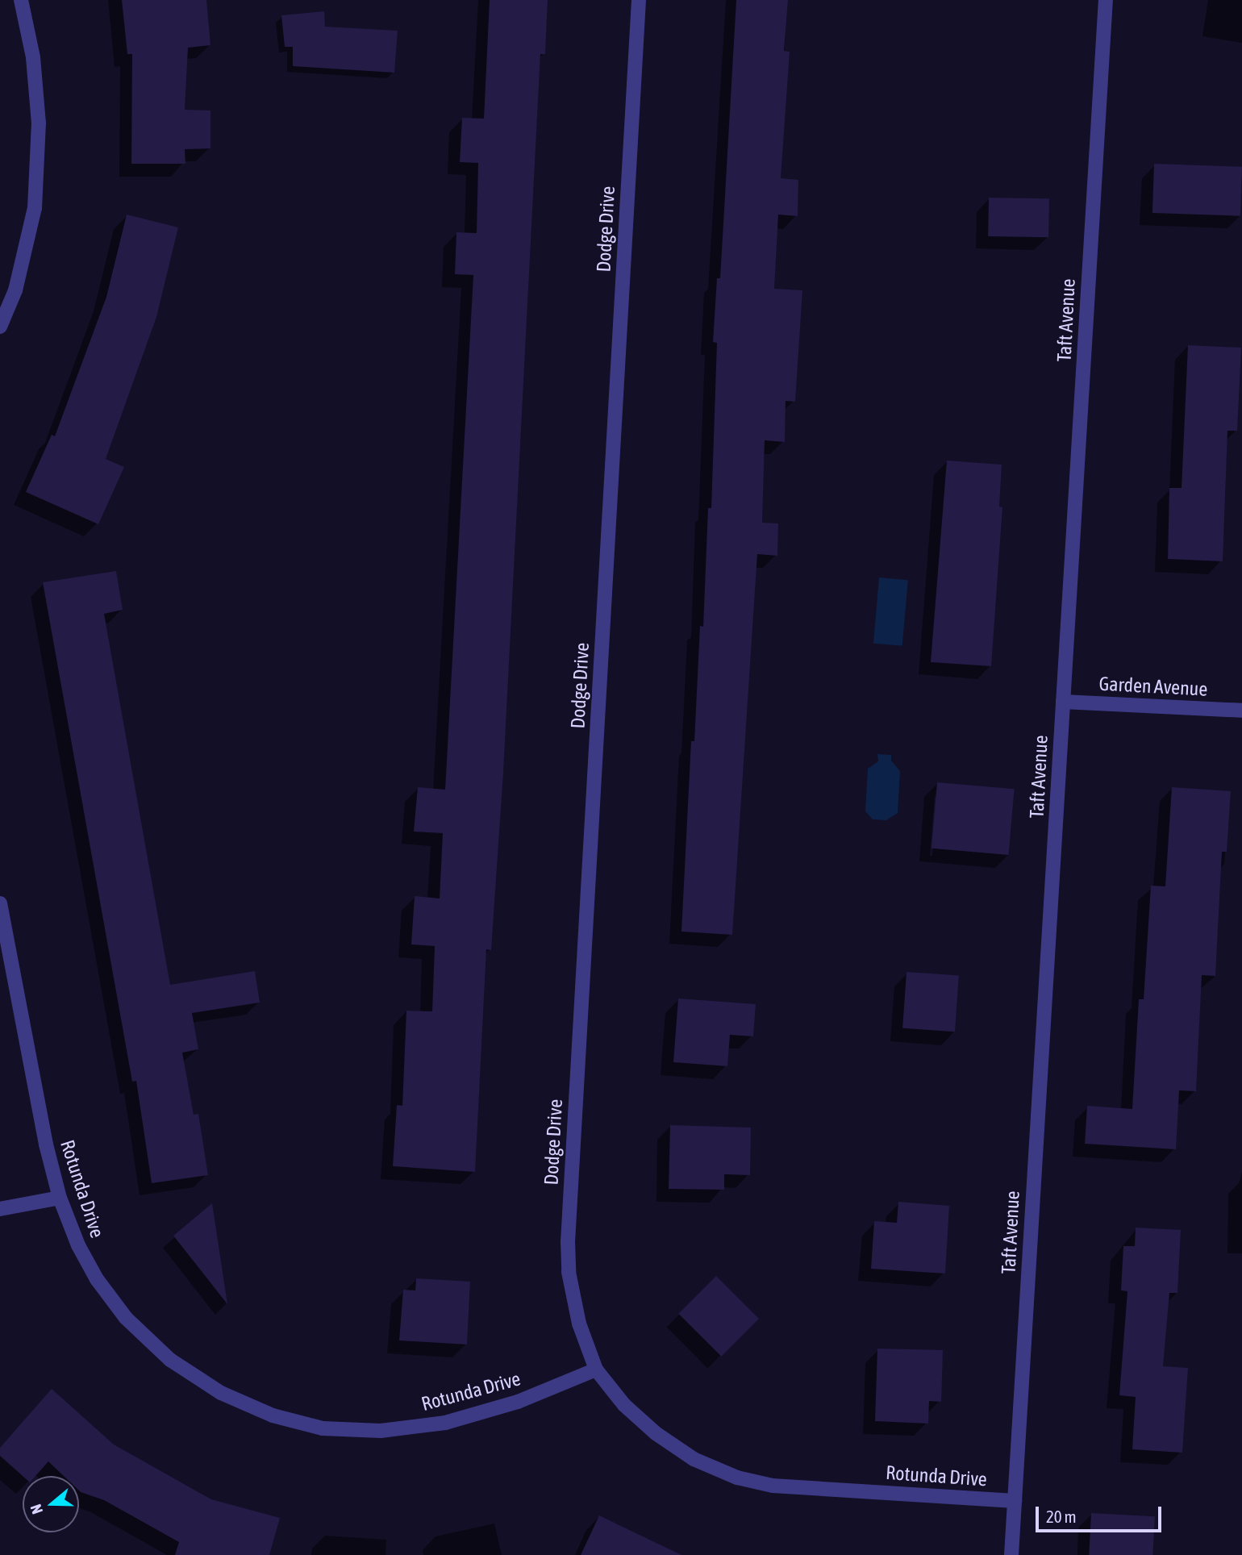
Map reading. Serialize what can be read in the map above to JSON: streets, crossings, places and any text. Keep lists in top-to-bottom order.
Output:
{
  "streets": {
    "street": [
      "Dodge Drive",
      "Taft Avenue",
      "Garden Avenue",
      "Rotunda Drive"
    ]
  },
  "crossings": [
    ["Dodge Drive", "Rotunda Drive"],
    ["Taft Avenue", "Garden Avenue"],
    ["Taft Avenue", "Rotunda Drive"]
  ],
  "scale_bar": "20 m",
  "north": "left"
}
